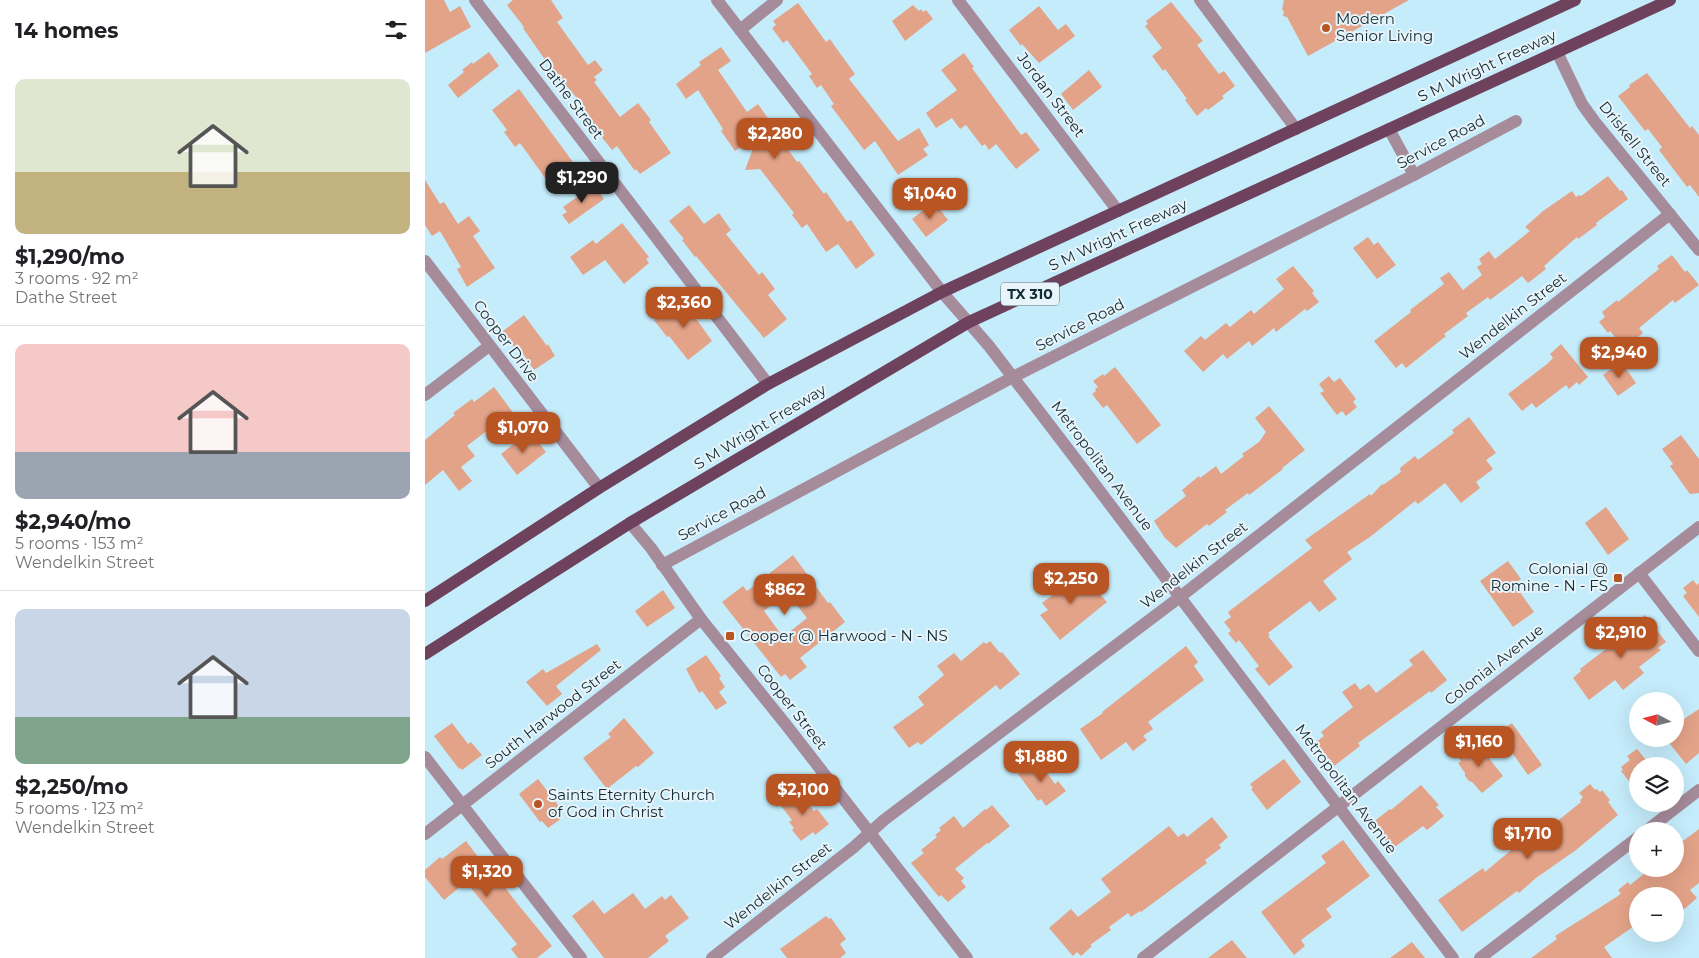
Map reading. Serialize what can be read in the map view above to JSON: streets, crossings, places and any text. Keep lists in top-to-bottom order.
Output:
{
  "streets": {
    "main road": ["S M Wright Freeway", "TX 310"],
    "street": [
      "Jordan Street",
      "Dathe Street",
      "Service Road",
      "Driskell Street",
      "Wendelkin Street",
      "Cooper Drive",
      "Metropolitan Avenue",
      "Colonial Avenue",
      "Cooper Street",
      "South Harwood Street"
    ]
  },
  "crossings": [
    ["S M Wright Freeway", "Jordan Street"],
    ["S M Wright Freeway", "Dathe Street"],
    ["S M Wright Freeway", "Driskell Street"],
    ["S M Wright Freeway", "Cooper Drive"],
    ["S M Wright Freeway", "Metropolitan Avenue"],
    ["S M Wright Freeway", "Cooper Street"],
    ["Service Road", "Metropolitan Avenue"],
    ["Service Road", "Cooper Street"],
    ["Driskell Street", "Wendelkin Street"],
    ["Wendelkin Street", "Metropolitan Avenue"],
    ["Wendelkin Street", "Cooper Street"],
    ["Metropolitan Avenue", "Colonial Avenue"],
    ["Cooper Street", "South Harwood Street"]
  ],
  "places": {
    "other": ["Modern Senior Living", "Saints Eternity Church of God in Christ"],
    "transit": ["Colonial @ Romine - N - FS", "Cooper @ Harwood - N - NS"]
  },
  "north": "left",
  "page": {
    "heading": "14 homes",
    "list": [
      {
        "name": "$1,290/mo",
        "note": "3 rooms · 92 m² · Dathe Street"
      },
      {
        "name": "$2,940/mo",
        "note": "5 rooms · 153 m² · Wendelkin Street"
      },
      {
        "name": "$2,250/mo",
        "note": "5 rooms · 123 m² · Wendelkin Street"
      }
    ],
    "price": [
      "$2,280",
      "$1,290",
      "$1,040",
      "$2,360",
      "$2,940",
      "$1,070",
      "$2,250",
      "$862",
      "$2,910",
      "$1,160",
      "$1,880",
      "$2,100",
      "$1,710",
      "$1,320"
    ],
    "map_buttons": ["+", "−"]
  }
}
